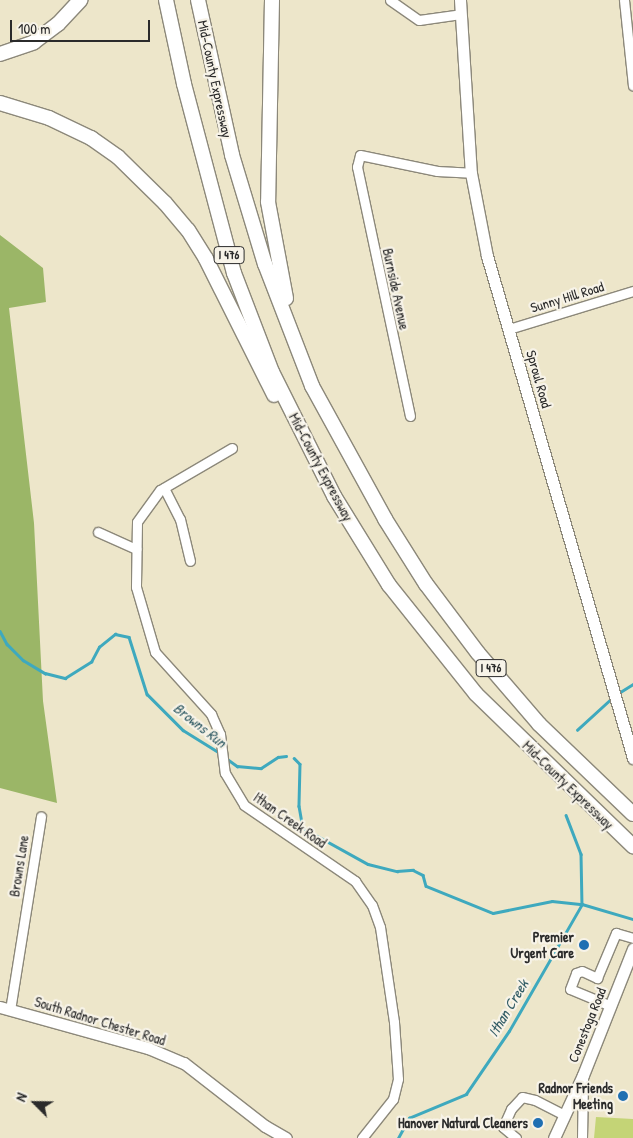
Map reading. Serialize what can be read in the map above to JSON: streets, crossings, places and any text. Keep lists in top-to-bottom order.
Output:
{
  "streets": {
    "highway": ["Mid-County Expressway", "I 476"],
    "main road": ["Sproul Road", "South Radnor Chester Road", "Conestoga Road"],
    "street": [
      "Burnside Avenue",
      "Sunny Hill Road",
      "Ithan Creek Road",
      "Browns Lane"
    ]
  },
  "crossings": [
    ["Burnside Avenue", "Sproul Road"],
    ["Sunny Hill Road", "Sproul Road"],
    ["Browns Lane", "South Radnor Chester Road"]
  ],
  "water": ["Browns Run", "Ithan Creek"],
  "places": ["Premier Urgent Care", "Radnor Friends Meeting", "Hanover Natural Cleaners"],
  "scale_bar": "100 m",
  "north": "top left"
}
